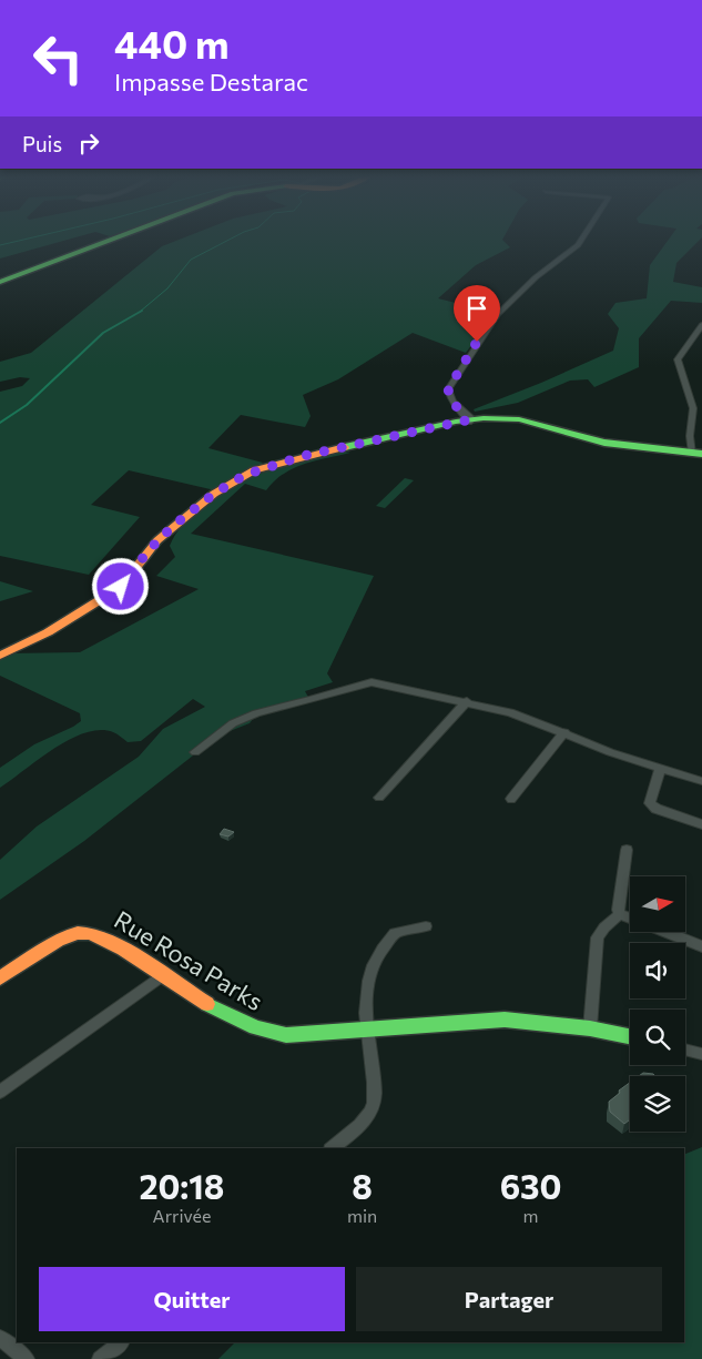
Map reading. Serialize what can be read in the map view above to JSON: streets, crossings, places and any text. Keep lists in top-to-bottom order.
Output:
{
  "streets": {
    "street": ["Rue Rosa Parks"]
  },
  "north": "right",
  "page": {
    "turn": ["440 m", "Impasse Destarac"],
    "then": "Puis",
    "eta": [
      "20:18",
      "Arrivée",
      "8",
      "min",
      "630",
      "m"
    ],
    "buttons": ["Quitter", "Partager"]
  }
}
